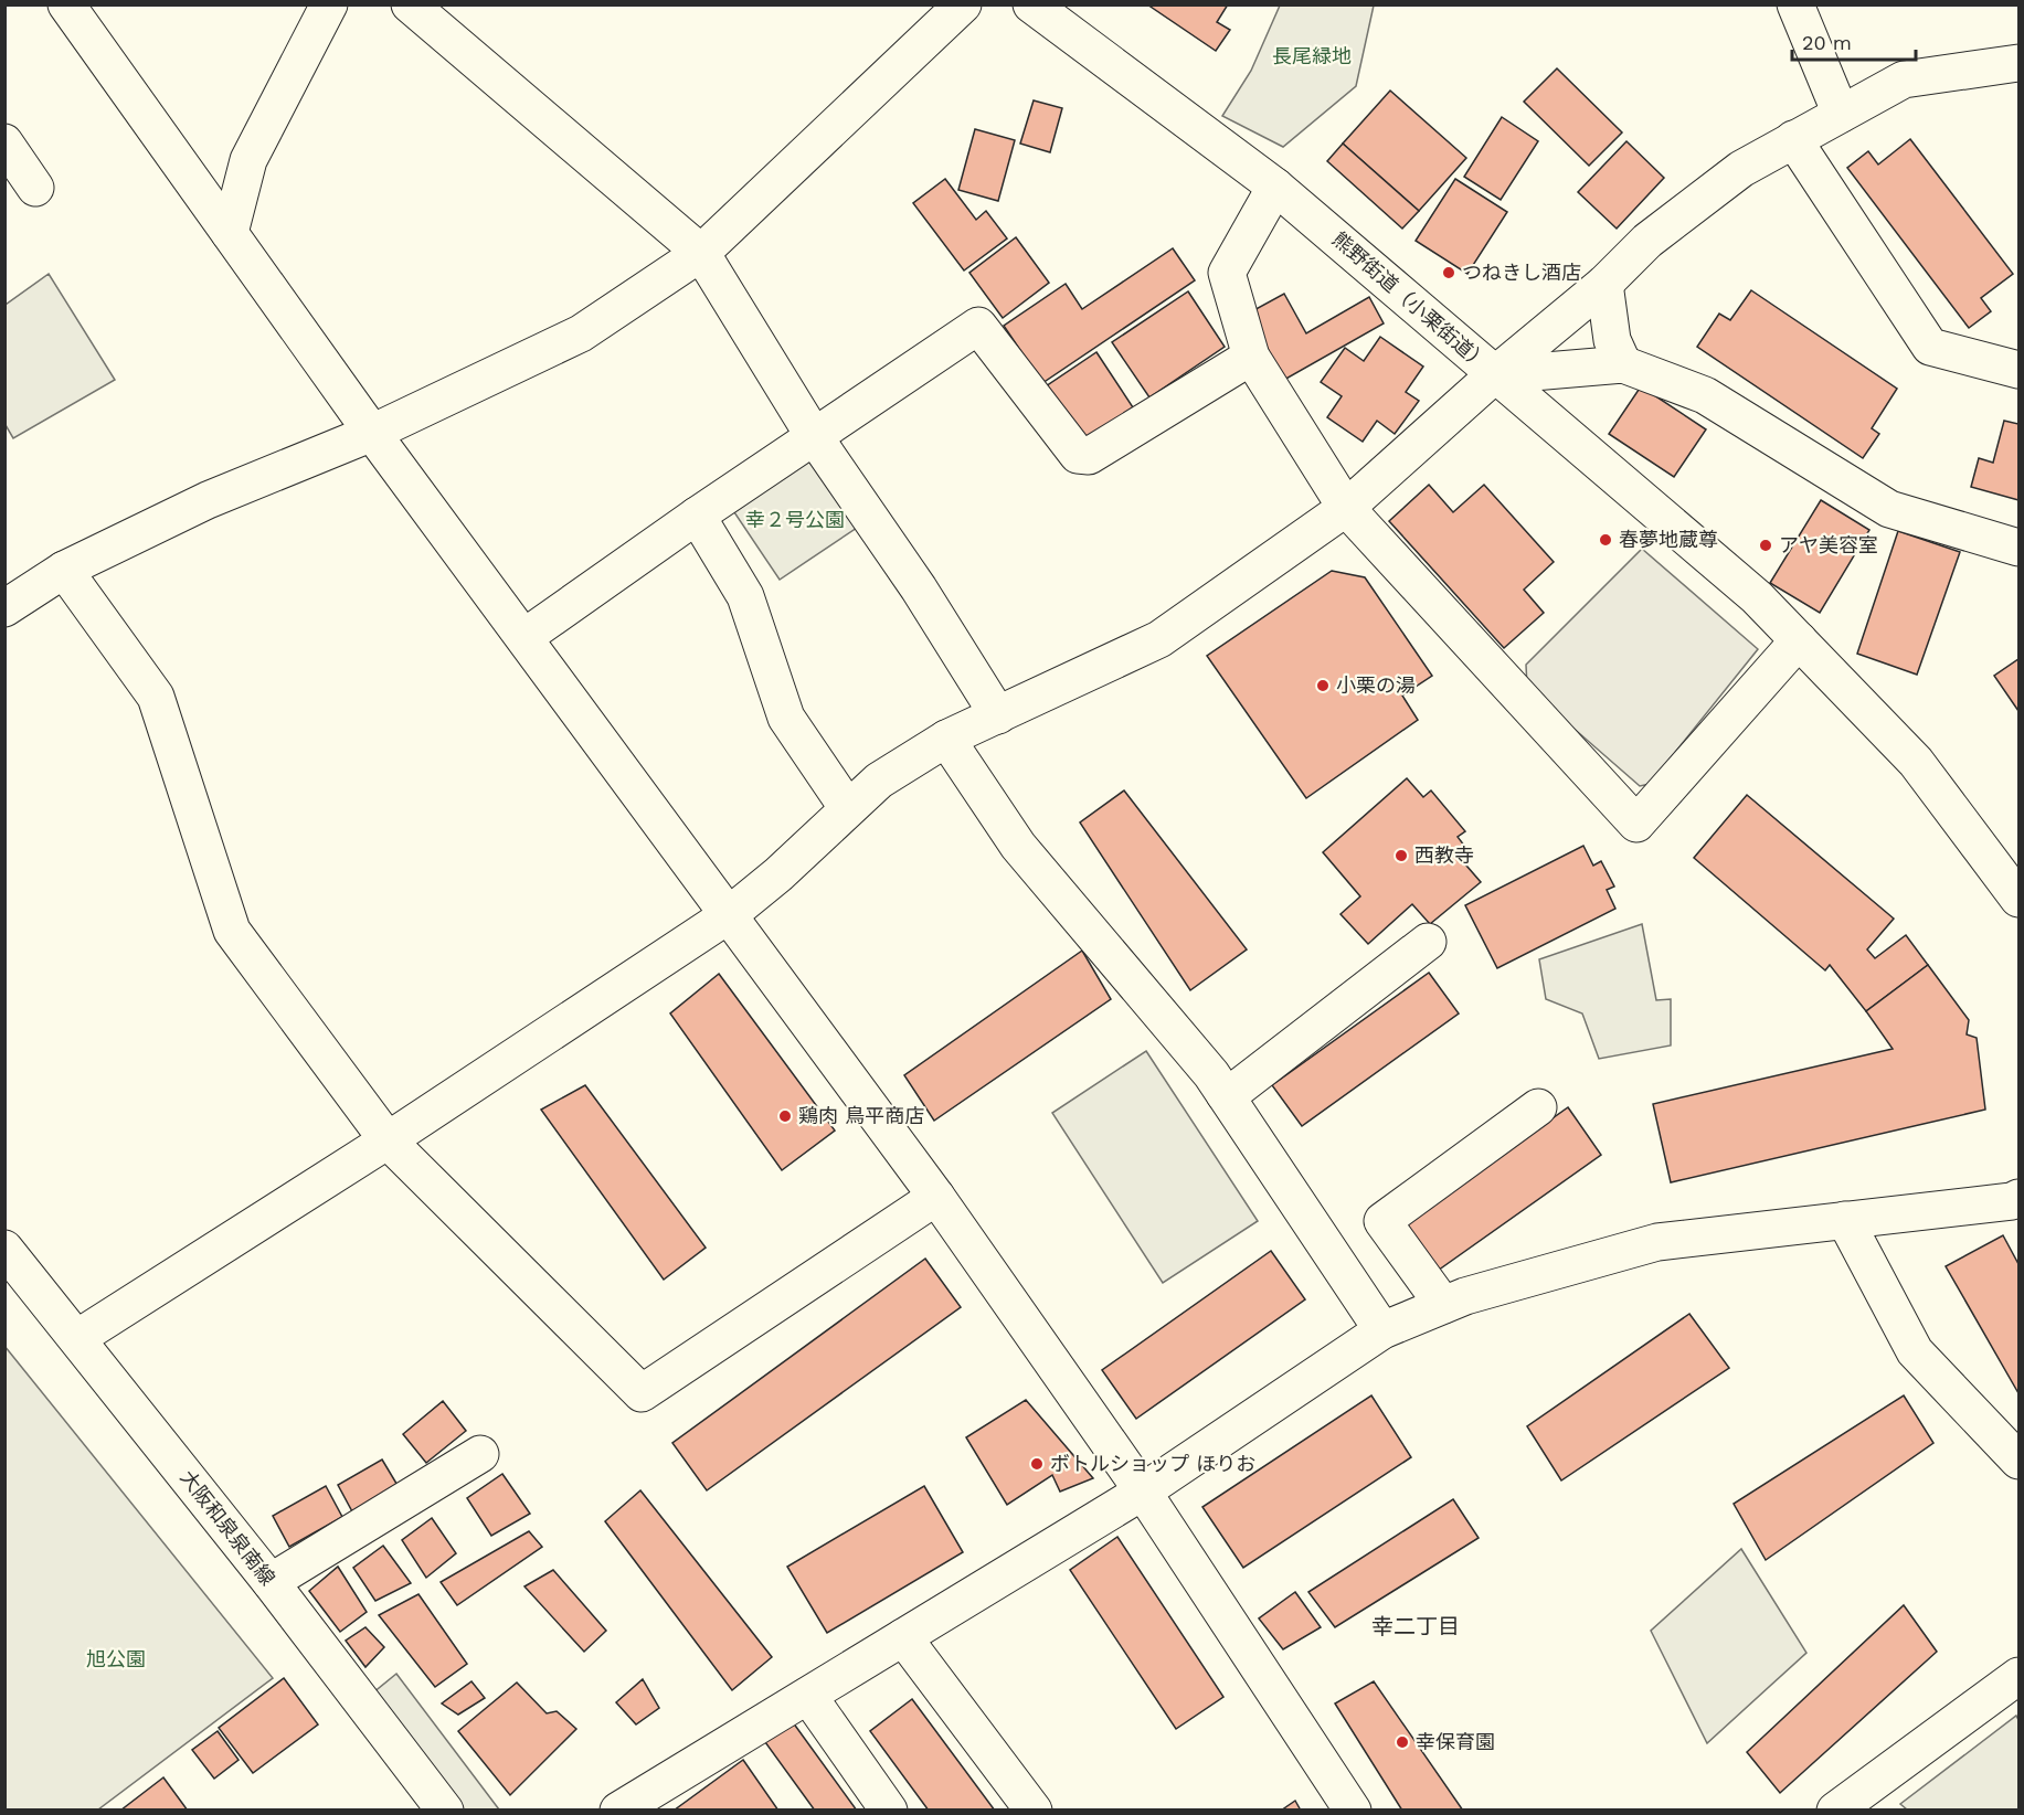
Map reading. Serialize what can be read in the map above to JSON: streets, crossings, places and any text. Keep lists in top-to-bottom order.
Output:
{
  "streets": {
    "street": ["熊野街道（小栗街道）", "大阪和泉泉南線"]
  },
  "districts": ["幸二丁目"],
  "parks": ["長尾緑地", "幸２号公園", "旭公園"],
  "places": [
    "つねきし酒店",
    "春夢地蔵尊",
    "アヤ美容室",
    "小栗の湯",
    "西教寺",
    "鶏肉 鳥平商店",
    "ボトルショップ ほりお",
    "幸保育園"
  ],
  "scale_bar": "20 m"
}
